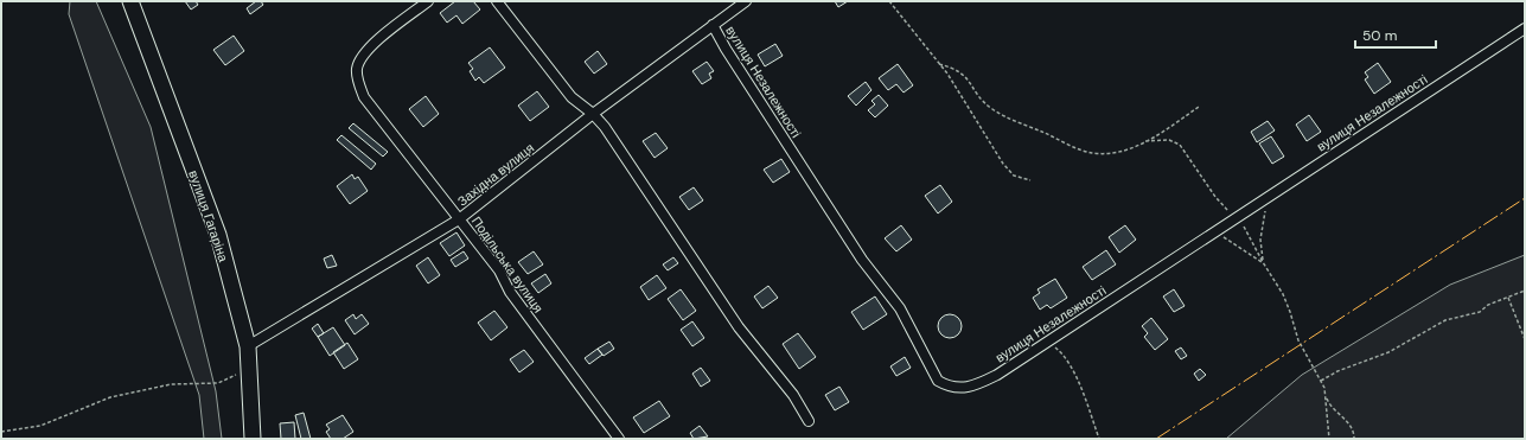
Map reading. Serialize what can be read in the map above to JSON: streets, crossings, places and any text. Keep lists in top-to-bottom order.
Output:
{
  "streets": {
    "main road": ["вулиця Гагаріна"],
    "street": ["вулиця Незалежності", "Західна вулиця", "Подільська вулиця"]
  },
  "crossings": [
    ["вулиця Незалежності", "Західна вулиця"],
    ["Західна вулиця", "вулиця Гагаріна"],
    ["Західна вулиця", "Подільська вулиця"]
  ],
  "scale_bar": "50 m"
}
